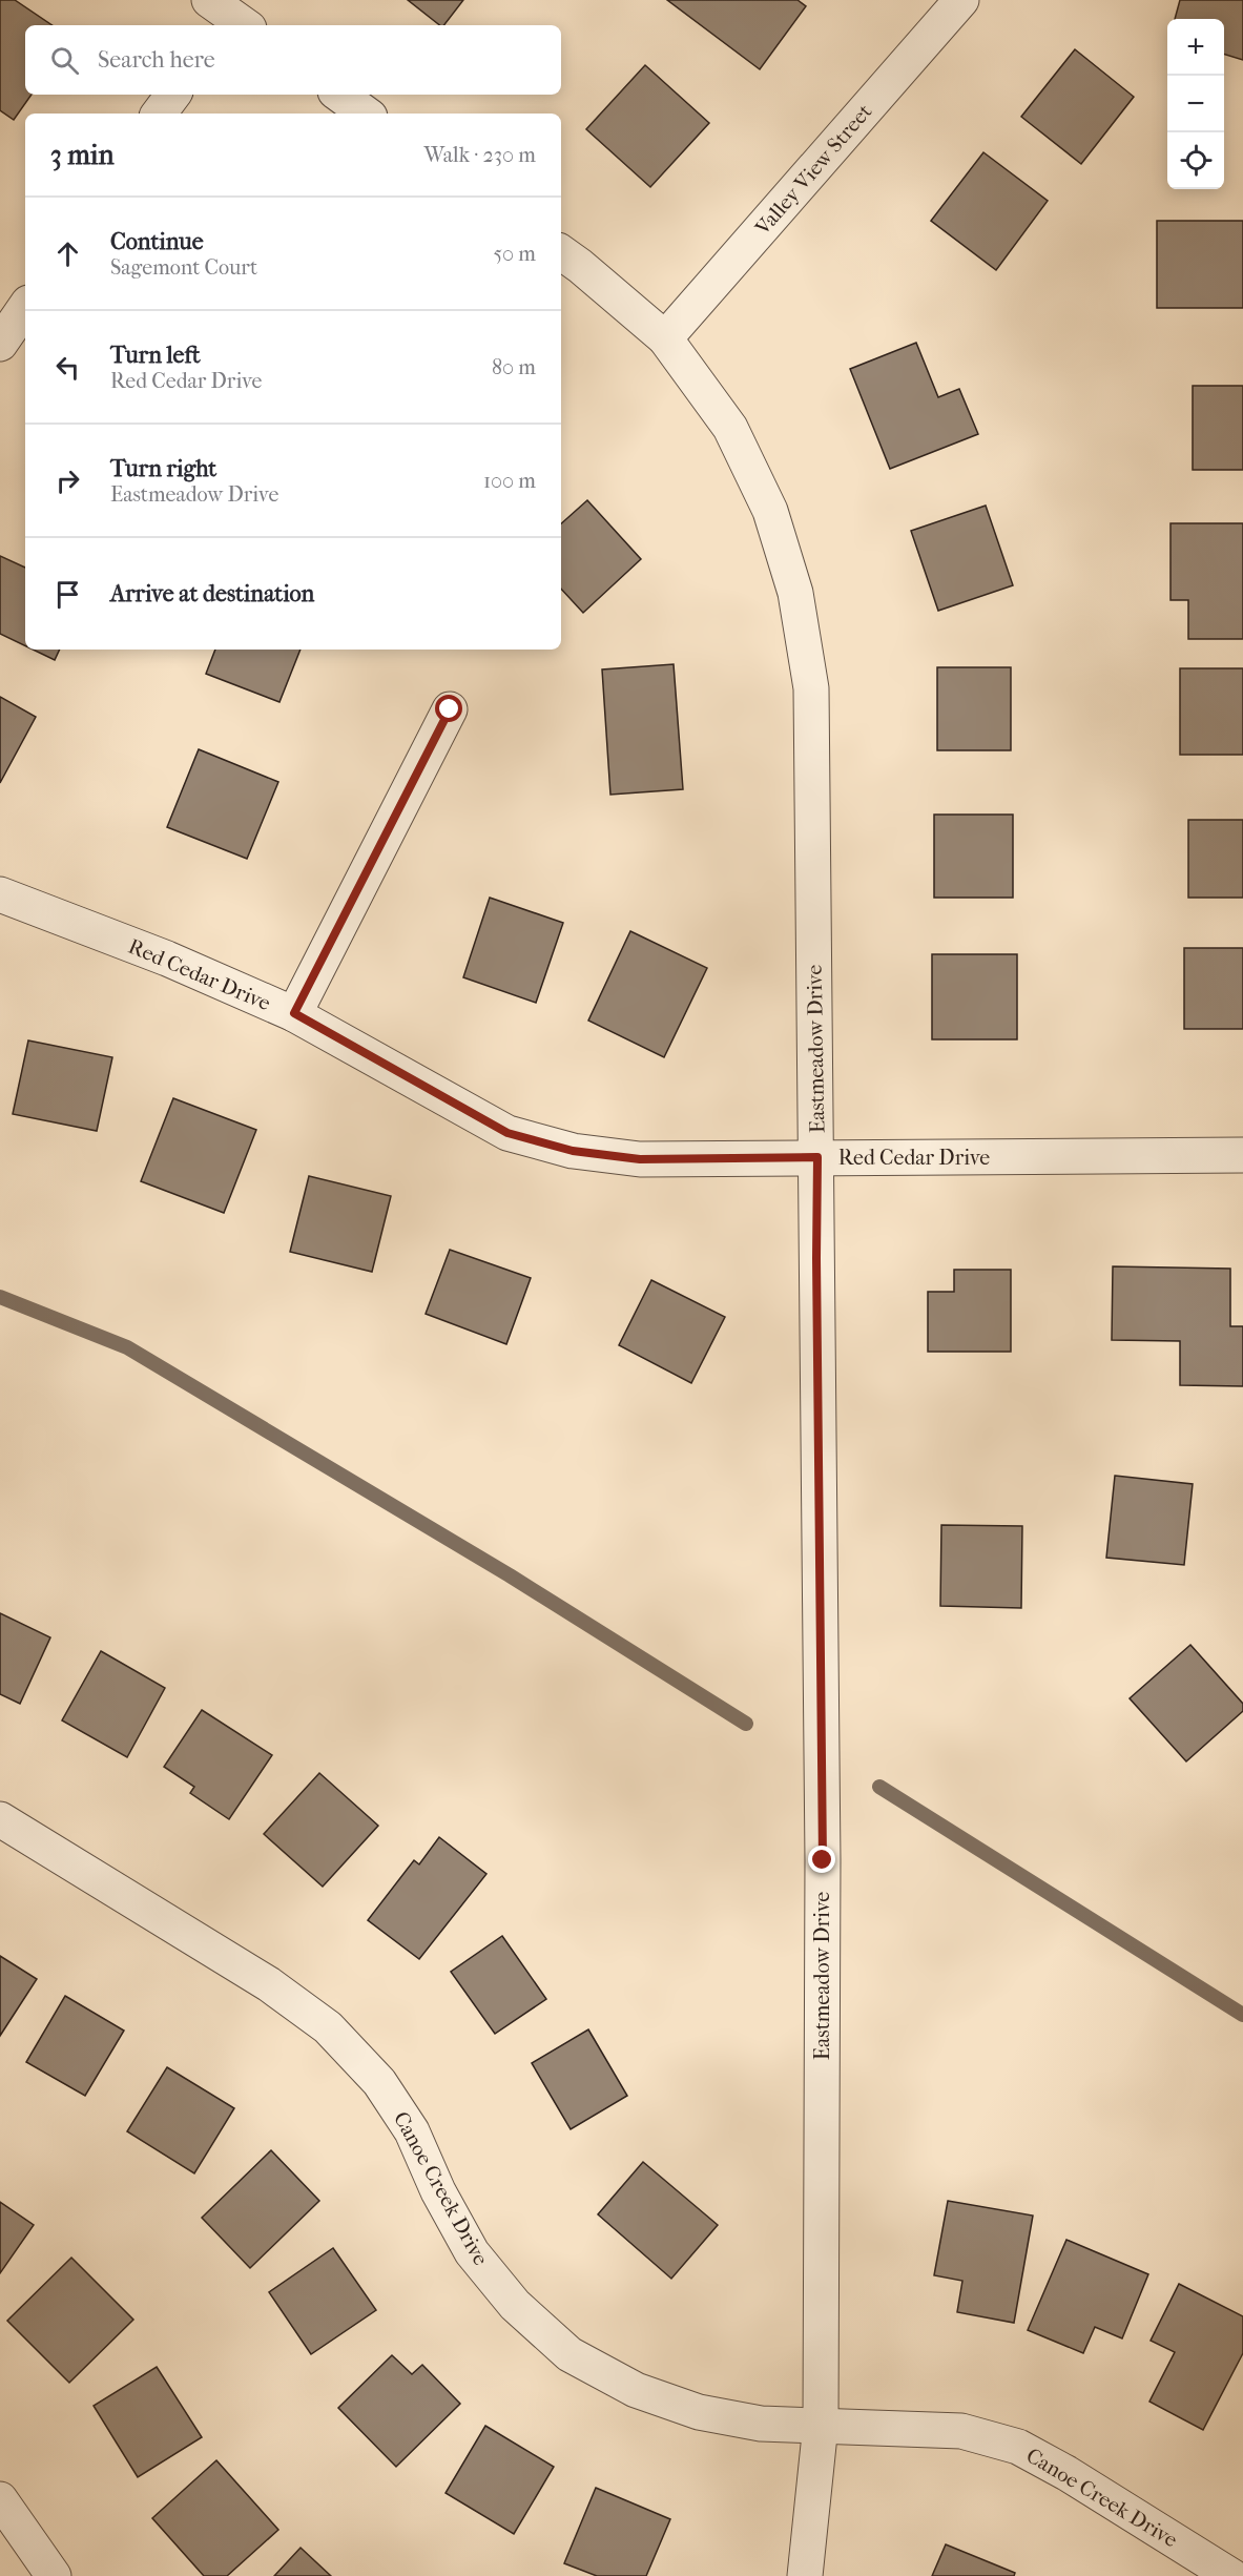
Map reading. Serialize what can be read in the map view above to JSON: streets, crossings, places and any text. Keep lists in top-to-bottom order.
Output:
{
  "streets": {
    "street": [
      "Valley View Street",
      "Red Cedar Drive",
      "Eastmeadow Drive",
      "Canoe Creek Drive"
    ]
  },
  "crossings": [
    ["Valley View Street", "Eastmeadow Drive"],
    ["Red Cedar Drive", "Eastmeadow Drive"],
    ["Eastmeadow Drive", "Canoe Creek Drive"]
  ],
  "page": {
    "map_buttons": ["+", "−"],
    "search": "Search here",
    "heading": ["3 min", "Walk · 230 m"],
    "list": [
      ["Continue", "Sagemont Court", "50 m"],
      ["Turn left", "Red Cedar Drive", "80 m"],
      ["Turn right", "Eastmeadow Drive", "100 m"],
      "Arrive at destination"
    ]
  }
}
